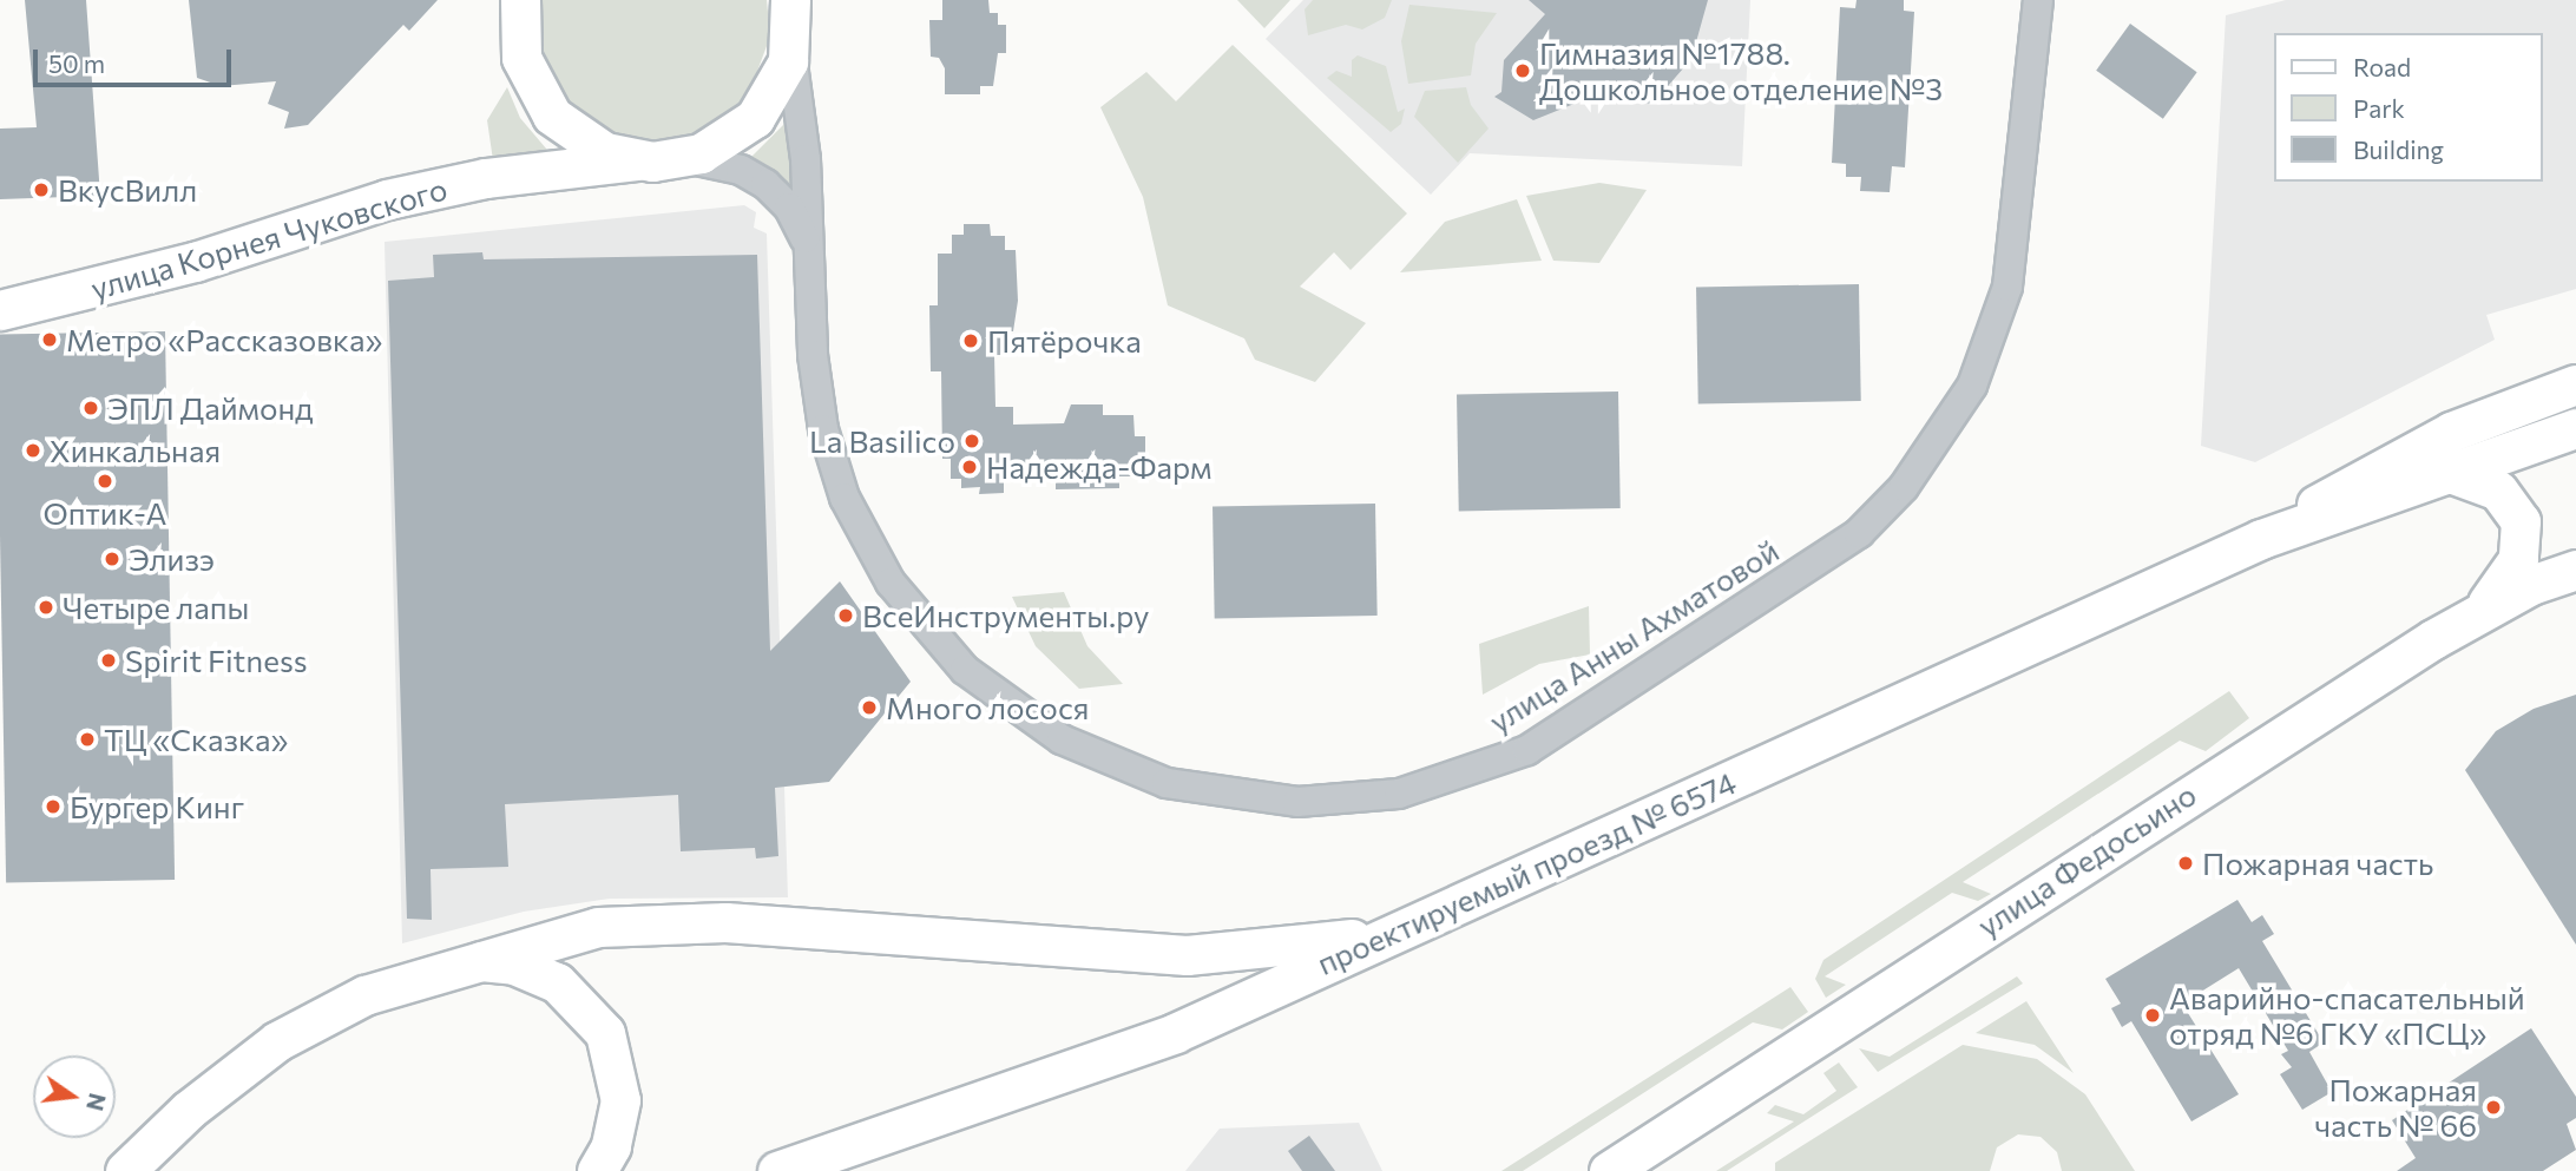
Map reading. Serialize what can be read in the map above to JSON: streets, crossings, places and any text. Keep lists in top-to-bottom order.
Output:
{
  "streets": {
    "main road": ["улица Корнея Чуковского", "улица Федосьино", "проектируемый проезд № 6574"],
    "street": ["улица Анны Ахматовой"]
  },
  "crossings": [
    ["улица Корнея Чуковского", "улица Анны Ахматовой"]
  ],
  "places": [
    "Гимназия №1788. Дошкольное отделение №3",
    "ВкусВилл",
    "Метро «Рассказовка»",
    "Пятёрочка",
    "ЭПЛ Даймонд",
    "La Basilico",
    "Хинкальная",
    "Надежда-Фарм",
    "Оптик-А",
    "Элизэ",
    "Четыре лапы",
    "ВсеИнструменты.ру",
    "Spirit Fitness",
    "Много лосося",
    "ТЦ «Сказка»",
    "Бургер Кинг",
    "Пожарная часть",
    "Аварийно-спасательный отряд №6 ГКУ «ПСЦ»",
    "Пожарная часть № 66"
  ],
  "legend": ["Road", "Park", "Building"],
  "scale_bar": "50 m",
  "north": "right"
}
